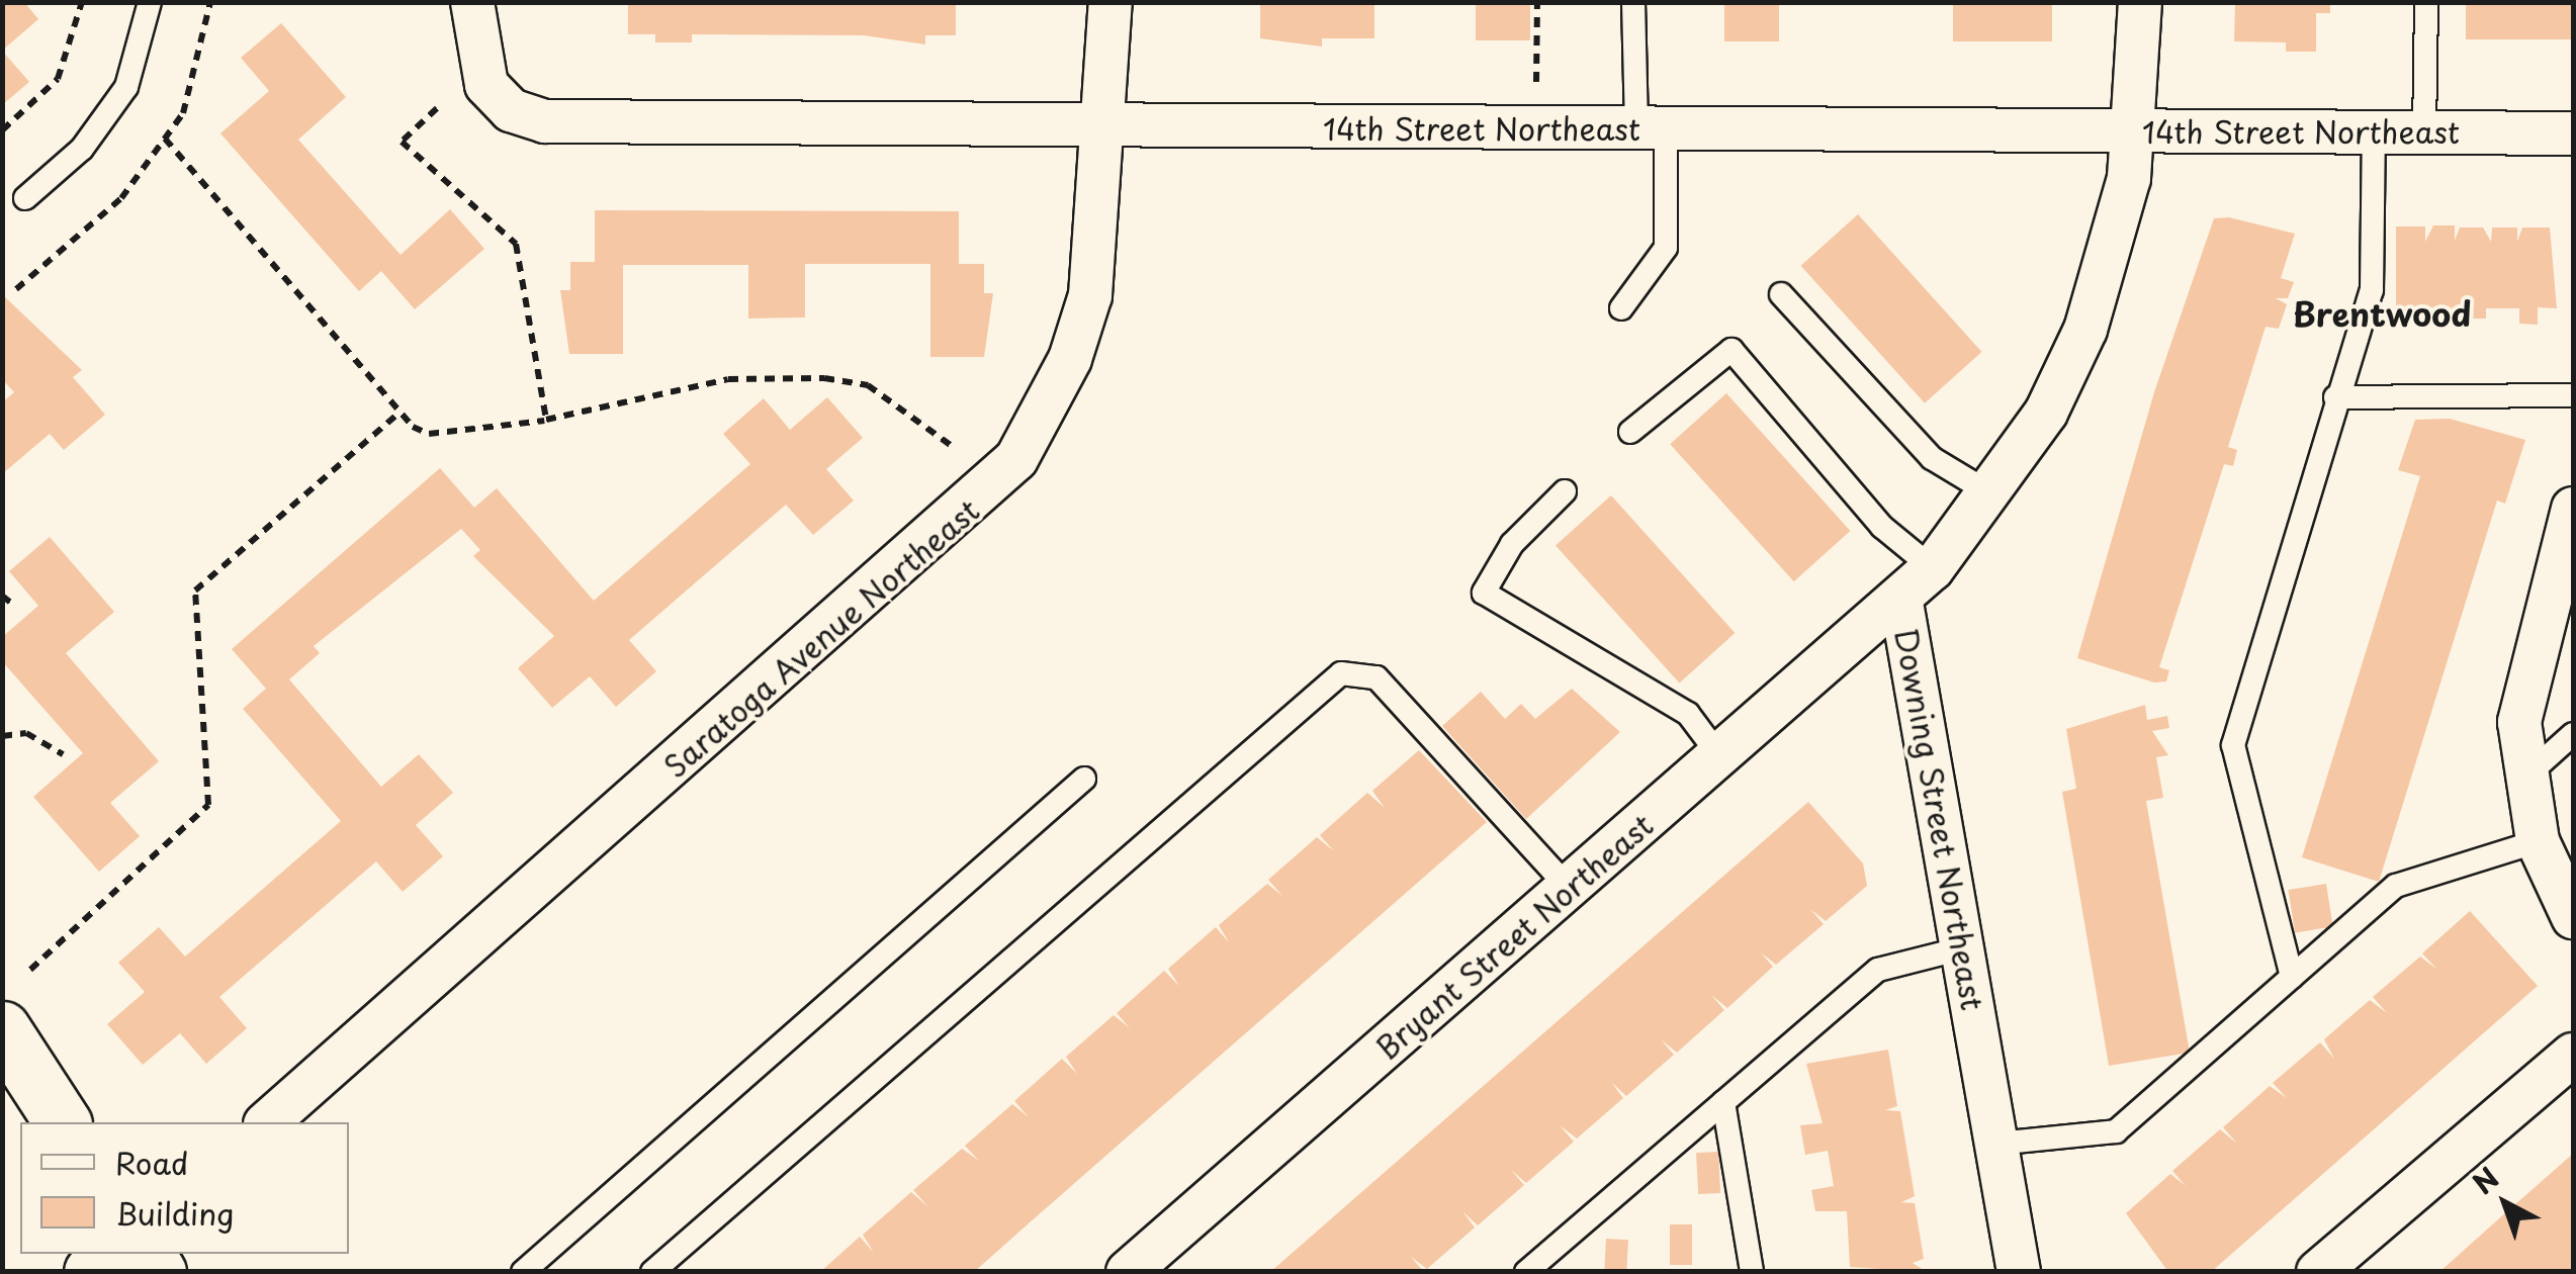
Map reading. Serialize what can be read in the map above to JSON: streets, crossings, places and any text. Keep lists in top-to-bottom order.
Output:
{
  "streets": {
    "street": [
      "14th Street Northeast",
      "Saratoga Avenue Northeast",
      "Downing Street Northeast",
      "Bryant Street Northeast"
    ]
  },
  "crossings": [
    ["14th Street Northeast", "Saratoga Avenue Northeast"],
    ["14th Street Northeast", "Downing Street Northeast"],
    ["Downing Street Northeast", "Bryant Street Northeast"]
  ],
  "districts": ["Brentwood"],
  "legend": ["Road", "Building"],
  "north": "top left"
}
